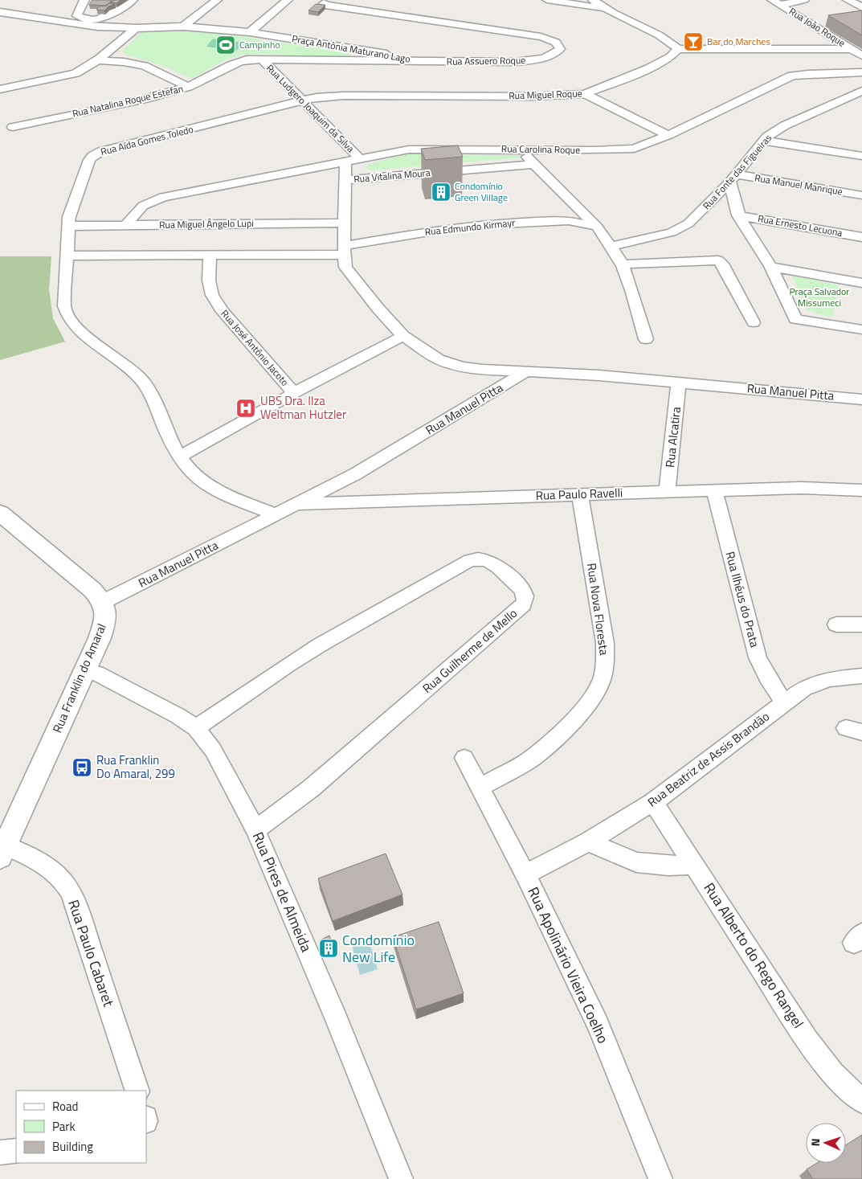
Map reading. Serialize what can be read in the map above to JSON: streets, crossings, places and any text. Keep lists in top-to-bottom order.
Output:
{
  "streets": {
    "street": [
      "Rua João Roque",
      "Praça Antônia Maturano Lago",
      "Rua Assuero Roque",
      "Rua Miguel Roque",
      "Rua Natalina Roque Estefan",
      "Rua Ludgero Joaquim da Silva",
      "Rua Aída Gomes Toledo",
      "Rua Carolina Roque",
      "Rua Fonte das Figueiras",
      "Rua Vitalina Moura",
      "Rua Manuel Manrique",
      "Rua Miguel Ângelo Lupi",
      "Rua Ernesto Lecuona",
      "Rua Edmundo Kirmayr",
      "Rua José Antônio Jacoto",
      "Rua Manuel Pitta",
      "Rua Alcatira",
      "Rua Paulo Ravelli",
      "Rua Ilhéus do Prata",
      "Rua Nova Floresta",
      "Rua Guilherme de Mello",
      "Rua Franklin do Amaral",
      "Rua Beatriz de Assis Brandão",
      "Rua Pires de Almeida",
      "Rua Paulo Cabaret",
      "Rua Alberto do Rego Rangel",
      "Rua Apolinário Vieira Coelho"
    ]
  },
  "crossings": [
    ["Praça Antônia Maturano Lago", "Rua Assuero Roque"],
    ["Rua Assuero Roque", "Rua Natalina Roque Estefan"],
    ["Rua Assuero Roque", "Rua Ludgero Joaquim da Silva"],
    ["Rua Miguel Roque", "Rua Ludgero Joaquim da Silva"],
    ["Rua Miguel Roque", "Rua Aída Gomes Toledo"],
    ["Rua Natalina Roque Estefan", "Rua Ludgero Joaquim da Silva"],
    ["Rua Ludgero Joaquim da Silva", "Rua Aída Gomes Toledo"],
    ["Rua Ludgero Joaquim da Silva", "Rua Carolina Roque"],
    ["Rua Aída Gomes Toledo", "Rua Miguel Ângelo Lupi"],
    ["Rua Aída Gomes Toledo", "Rua Edmundo Kirmayr"],
    ["Rua Aída Gomes Toledo", "Rua Manuel Pitta"],
    ["Rua Carolina Roque", "Rua Miguel Ângelo Lupi"],
    ["Rua Fonte das Figueiras", "Rua Manuel Manrique"],
    ["Rua Edmundo Kirmayr", "Rua José Antônio Jacoto"],
    ["Rua Manuel Pitta", "Rua Alcatira"],
    ["Rua Manuel Pitta", "Rua Paulo Ravelli"],
    ["Rua Manuel Pitta", "Rua Franklin do Amaral"],
    ["Rua Alcatira", "Rua Paulo Ravelli"],
    ["Rua Paulo Ravelli", "Rua Ilhéus do Prata"],
    ["Rua Paulo Ravelli", "Rua Nova Floresta"],
    ["Rua Ilhéus do Prata", "Rua Beatriz de Assis Brandão"],
    ["Rua Nova Floresta", "Rua Apolinário Vieira Coelho"],
    ["Rua Guilherme de Mello", "Rua Pires de Almeida"],
    ["Rua Franklin do Amaral", "Rua Pires de Almeida"],
    ["Rua Franklin do Amaral", "Rua Paulo Cabaret"],
    ["Rua Beatriz de Assis Brandão", "Rua Alberto do Rego Rangel"],
    ["Rua Beatriz de Assis Brandão", "Rua Apolinário Vieira Coelho"]
  ],
  "parks": ["Praça Salvador Missumeci"],
  "places": {
    "bar": ["Bar do Marches"],
    "sports": ["Campinho"],
    "building": ["Condomínio Green Village", "Condomínio New Life"],
    "hospital": ["UBS Dra. Ilza Weltman Hutzler"],
    "bus stop": ["Rua Franklin Do Amaral, 299"]
  },
  "legend": ["Road", "Park", "Building"],
  "north": "left"
}
